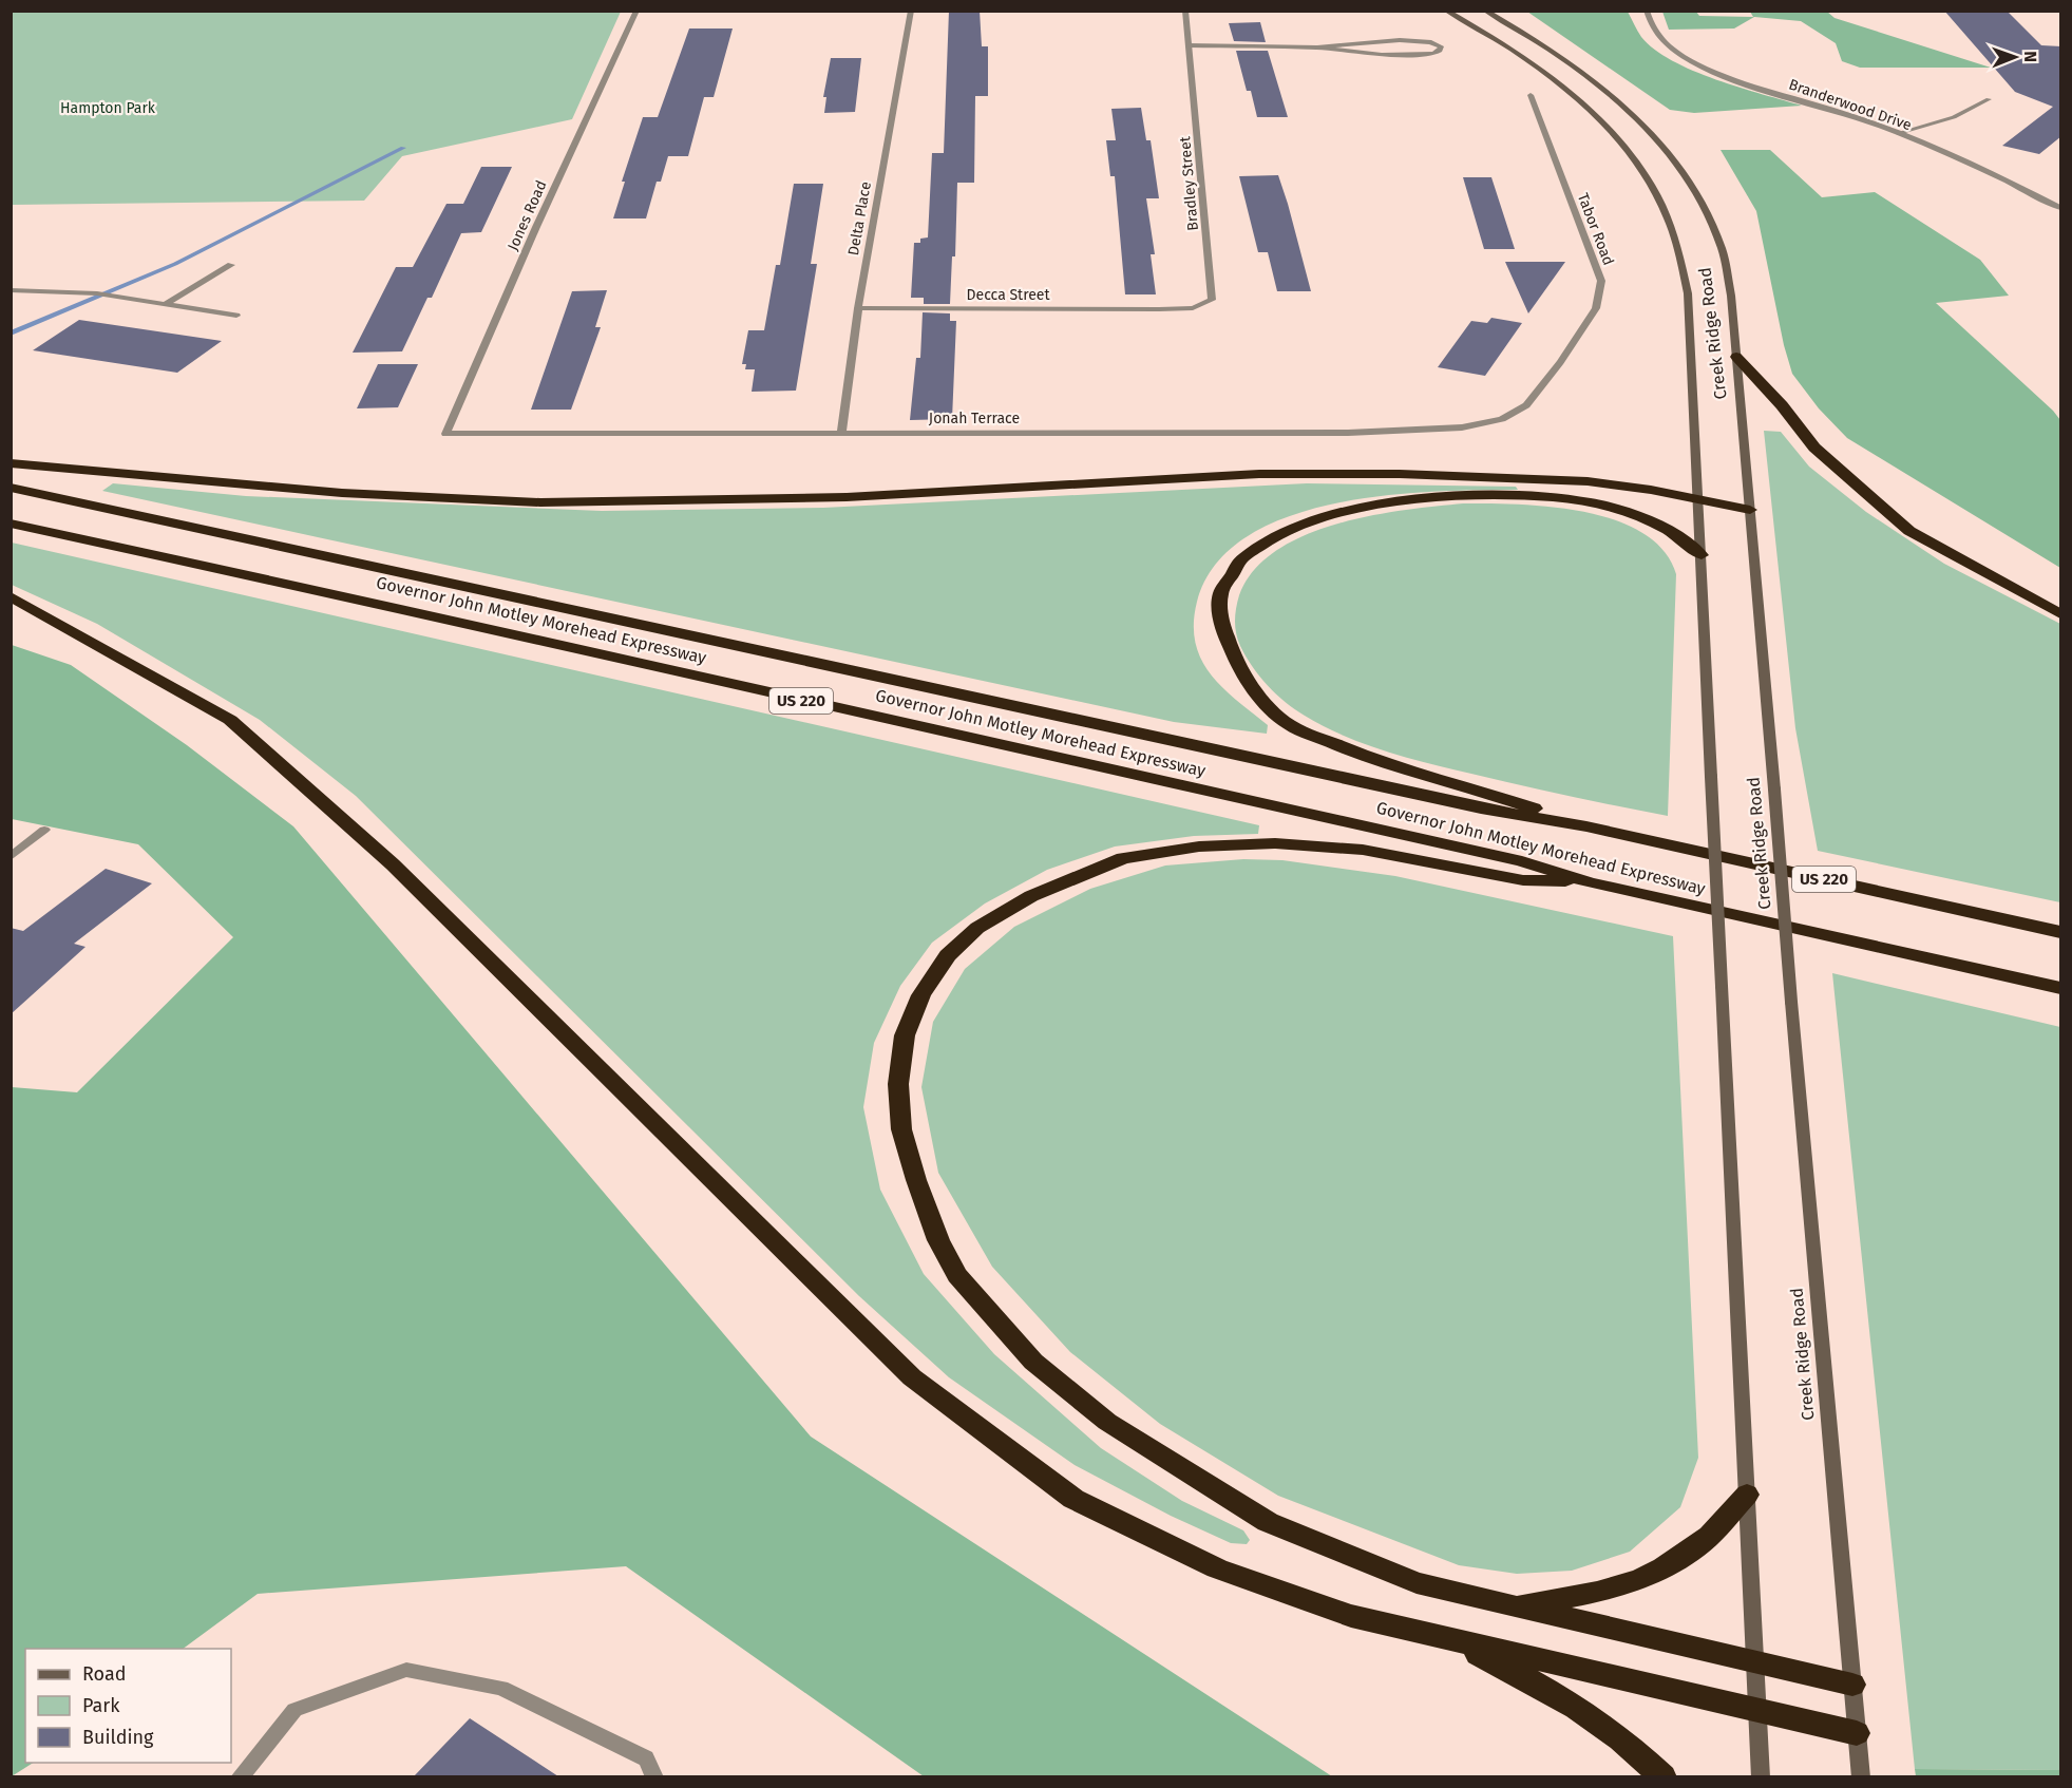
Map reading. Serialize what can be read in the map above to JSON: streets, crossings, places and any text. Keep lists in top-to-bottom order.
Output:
{
  "streets": {
    "highway": ["Governor John Motley Morehead Expressway", "US 220"],
    "main road": ["Creek Ridge Road"],
    "street": [
      "Branderwood Drive",
      "Bradley Street",
      "Jones Road",
      "Delta Place",
      "Tabor Road",
      "Decca Street",
      "Jonah Terrace"
    ]
  },
  "crossings": [
    ["Bradley Street", "Decca Street"],
    ["Jones Road", "Jonah Terrace"],
    ["Delta Place", "Decca Street"],
    ["Delta Place", "Jonah Terrace"],
    ["Tabor Road", "Jonah Terrace"]
  ],
  "parks": ["Hampton Park"],
  "legend": ["Road", "Park", "Building"],
  "north": "right"
}
